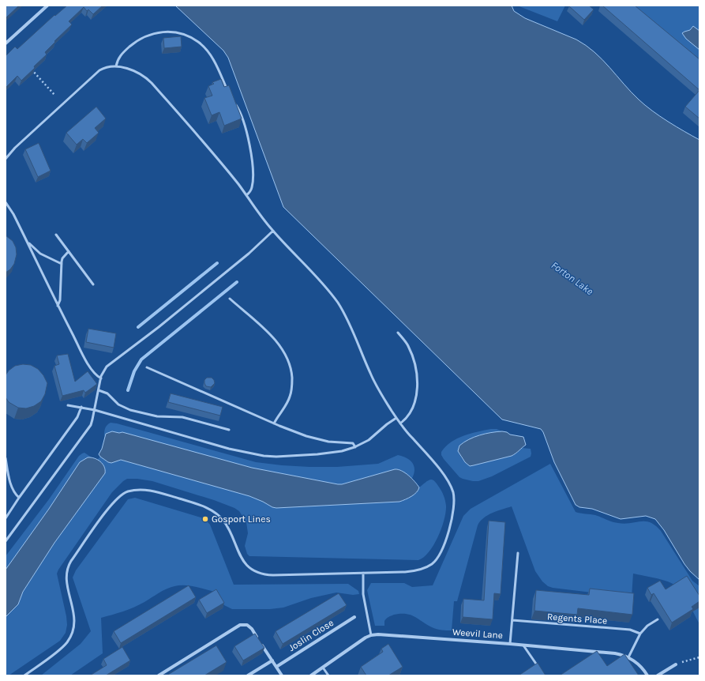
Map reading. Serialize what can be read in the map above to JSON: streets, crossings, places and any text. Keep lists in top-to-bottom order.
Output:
{
  "streets": {
    "street": ["Weevil Lane", "Joslin Close"],
    "lane": ["Regents Place"]
  },
  "water": ["Forton Lake"],
  "places": ["Gosport Lines"]
}
